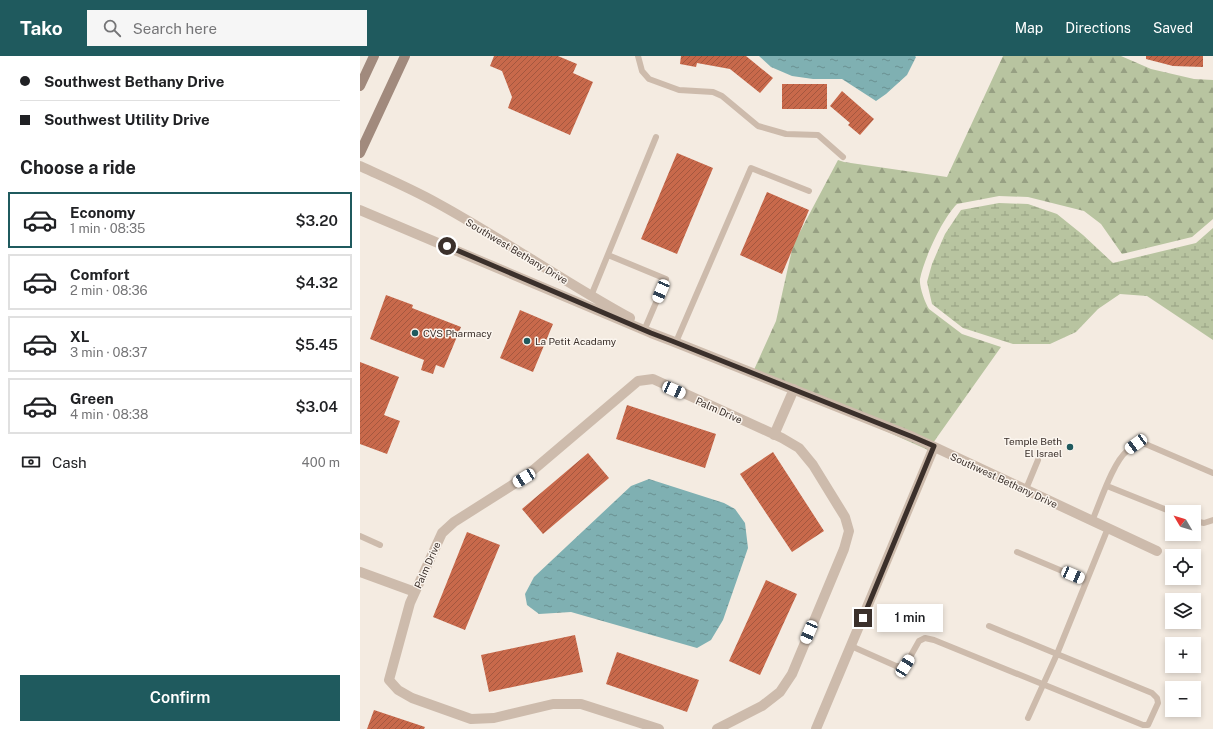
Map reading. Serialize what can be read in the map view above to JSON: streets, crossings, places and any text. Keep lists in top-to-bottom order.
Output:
{
  "streets": {
    "street": ["Southwest Bethany Drive", "Palm Drive"]
  },
  "places": ["CVS Pharmacy", "La Petit Acadamy", "Temple Beth El Israel"],
  "north": "top left",
  "page": {
    "header": "Tako",
    "search": "Search here",
    "nav": ["Map", "Directions", "Saved"],
    "banner": ["Southwest Bethany Drive", "Southwest Utility Drive"],
    "heading": "Choose a ride",
    "list": [
      {
        "name": "Economy",
        "note": "1 min · 08:35",
        "value": "$3.20"
      },
      {
        "name": "Comfort",
        "note": "2 min · 08:36",
        "value": "$4.32"
      },
      {
        "name": "XL",
        "note": "3 min · 08:37",
        "value": "$5.45"
      },
      {
        "name": "Green",
        "note": "4 min · 08:38",
        "value": "$3.04"
      }
    ],
    "pay": ["Cash", "400 m"],
    "map_buttons": ["+", "−"],
    "bubble": "1 min",
    "buttons": "Confirm"
  }
}
